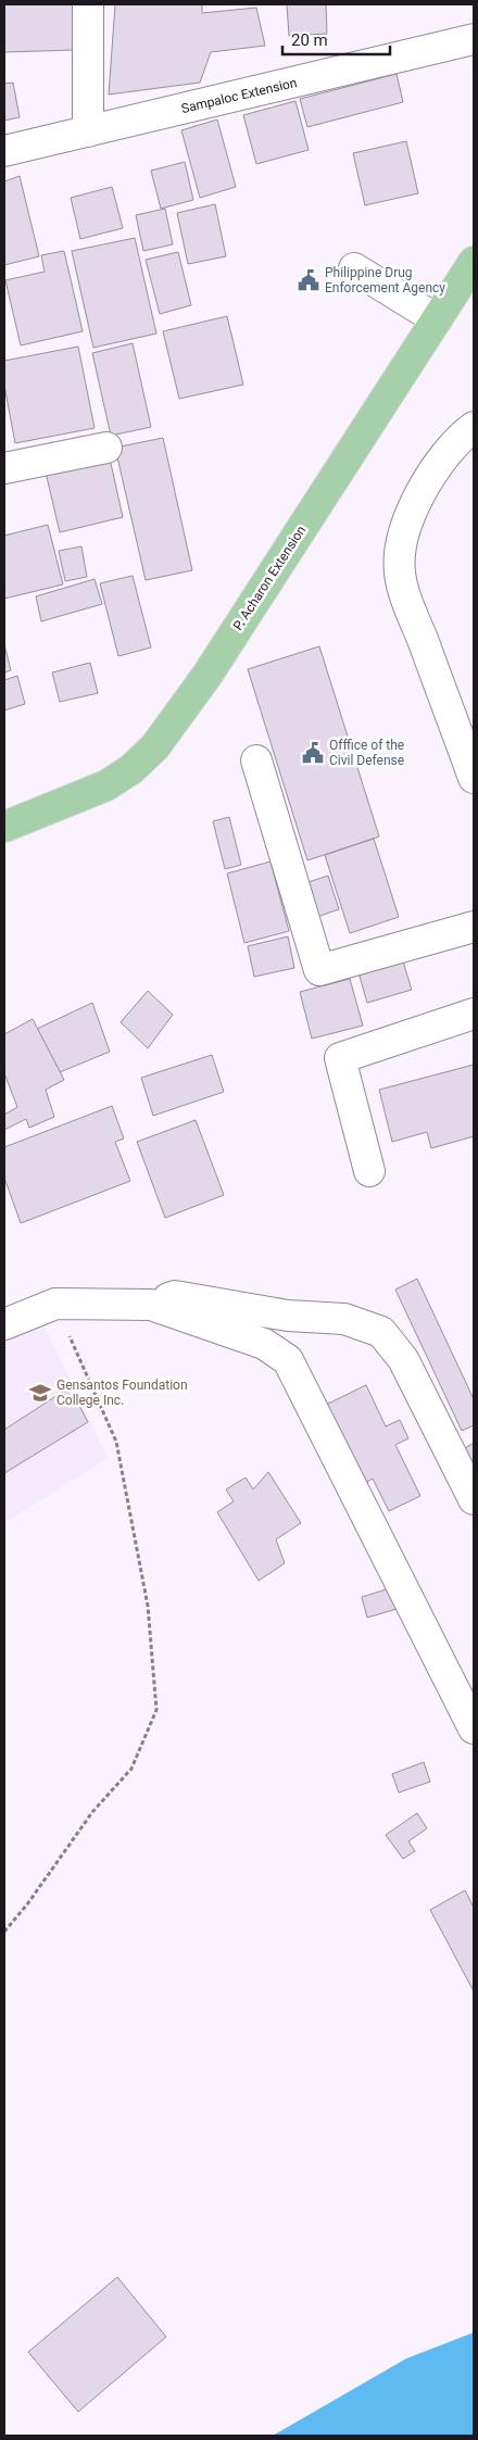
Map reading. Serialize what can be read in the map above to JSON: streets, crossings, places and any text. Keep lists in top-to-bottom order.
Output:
{
  "streets": {
    "main road": ["P. Acharon Extension"],
    "street": ["Sampaloc Extension"]
  },
  "places": {
    "public building": ["Philippine Drug Enforcement Agency", "Offfice of the Civil Defense"],
    "school or university": ["Gensantos Foundation College Inc."]
  },
  "scale_bar": "20 m"
}
